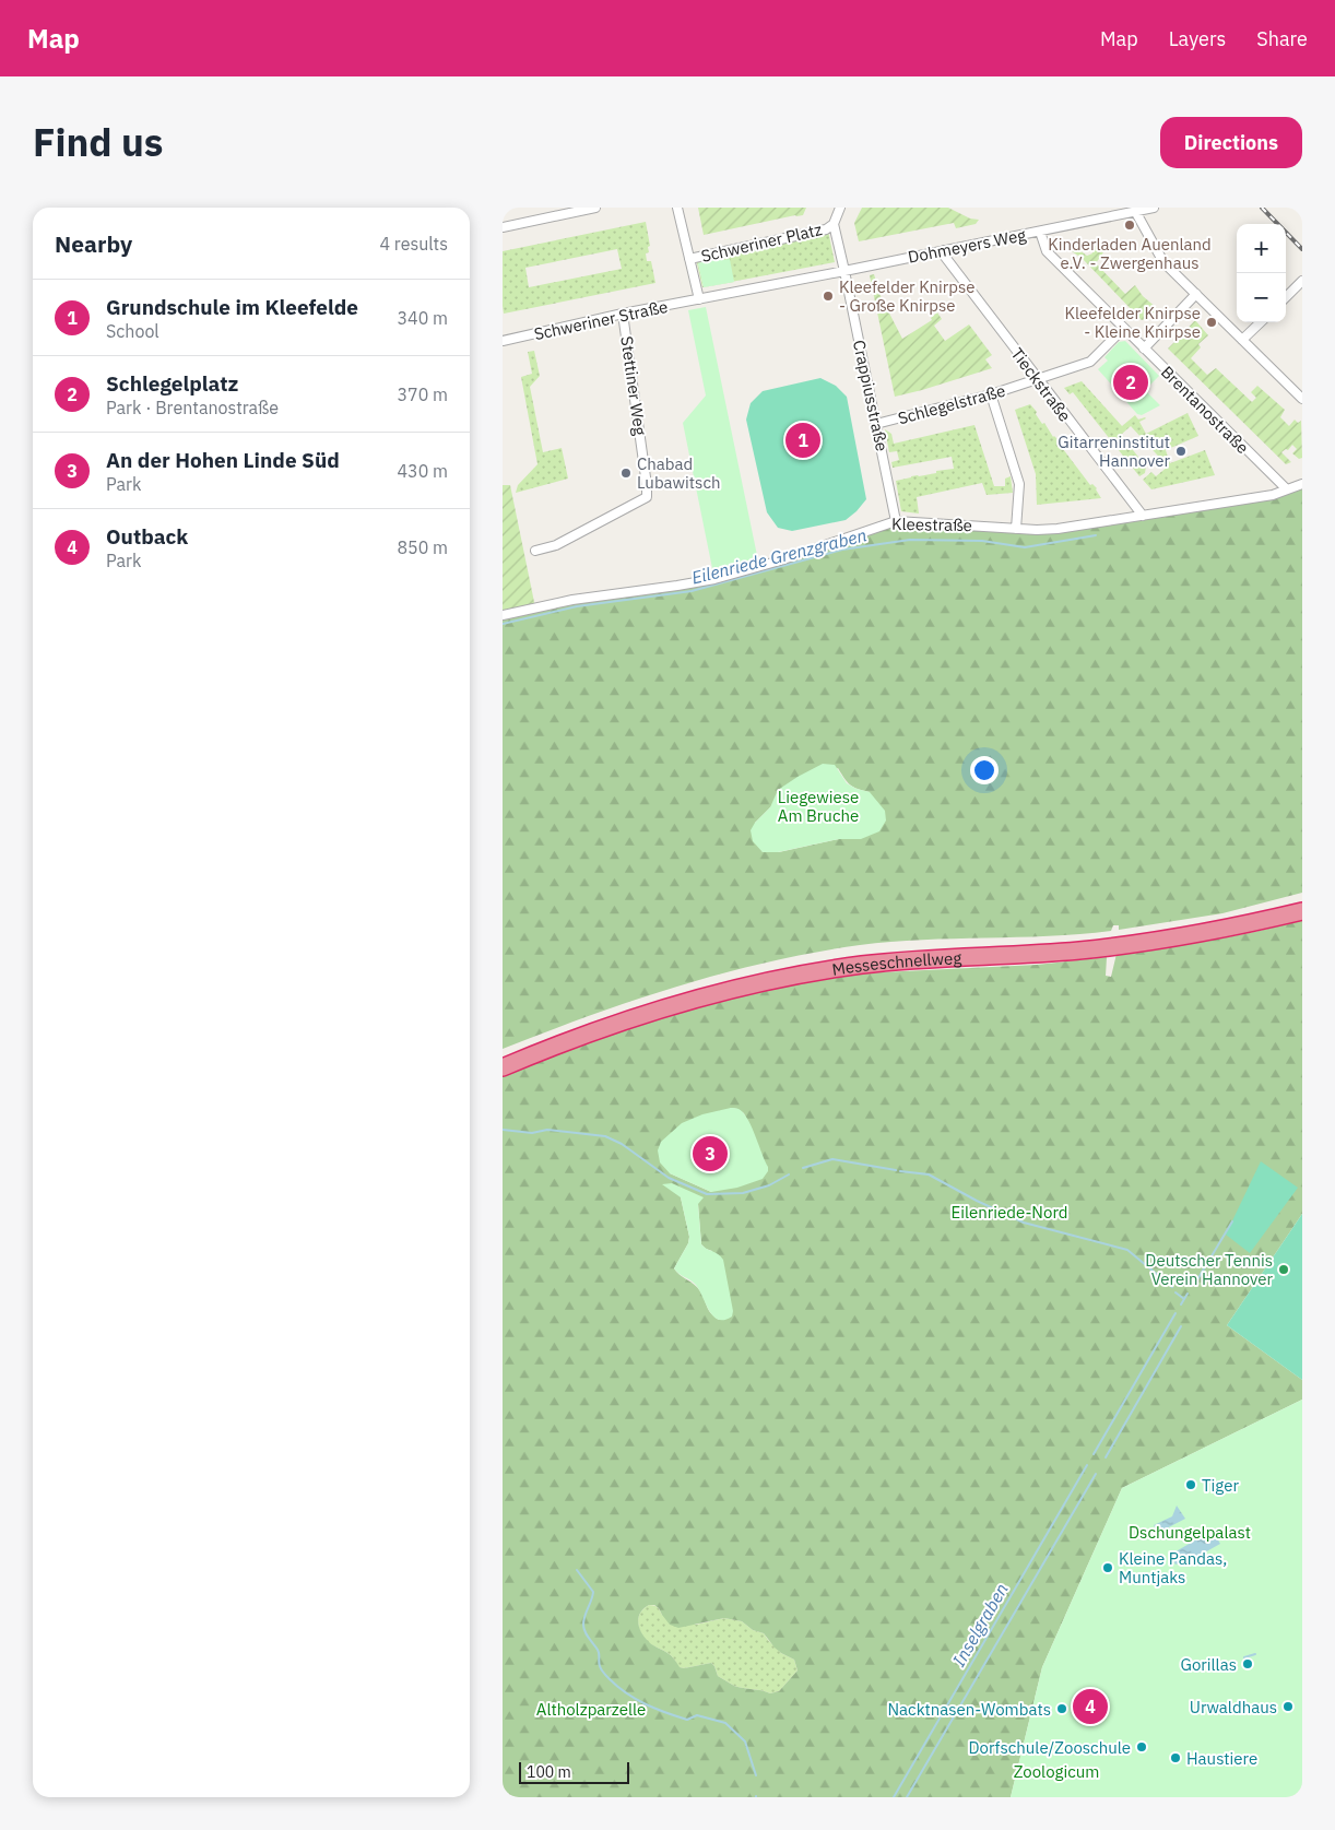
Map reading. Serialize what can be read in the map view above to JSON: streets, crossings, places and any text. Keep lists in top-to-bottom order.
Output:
{
  "streets": {
    "highway": ["Messeschnellweg"],
    "street": [
      "Schweriner Platz",
      "Dohmeyers Weg",
      "Schweriner Straße",
      "Tieckstraße",
      "Stettiner Weg",
      "Crappiusstraße",
      "Schlegelstraße",
      "Brentanostraße",
      "Kleestraße"
    ]
  },
  "crossings": [
    ["Schweriner Platz", "Crappiusstraße"],
    ["Dohmeyers Weg", "Tieckstraße"],
    ["Dohmeyers Weg", "Crappiusstraße"],
    ["Dohmeyers Weg", "Brentanostraße"],
    ["Schweriner Straße", "Stettiner Weg"],
    ["Tieckstraße", "Schlegelstraße"],
    ["Tieckstraße", "Kleestraße"],
    ["Crappiusstraße", "Schlegelstraße"],
    ["Crappiusstraße", "Kleestraße"],
    ["Schlegelstraße", "Brentanostraße"],
    ["Brentanostraße", "Kleestraße"]
  ],
  "water": ["Eilenriede Grenzgraben", "Inselgraben"],
  "parks": [
    "Liegewiese Am Bruche",
    "Eilenriede-Nord",
    "Dschungelpalast",
    "Altholzparzelle",
    "Zoologicum"
  ],
  "places": [
    "Kinderladen Auenland e.V. - Zwergenhaus",
    "Kleefelder Knirpse - Große Knirpse",
    "Kleefelder Knirpse - Kleine Knirpse",
    "Gitarreninstitut Hannover",
    "Chabad Lubawitsch",
    "Deutscher Tennis Verein Hannover",
    "Tiger",
    "Kleine Pandas, Muntjaks",
    "Gorillas",
    "Urwaldhaus",
    "Nacktnasen-Wombats",
    "Dorfschule/Zooschule",
    "Haustiere"
  ],
  "scale_bar": "100 m",
  "page": {
    "header": "Map",
    "nav": ["Map", "Layers", "Share"],
    "title": "Find us",
    "buttons": "Directions",
    "heading": ["Nearby", "4 results"],
    "map_buttons": ["+", "−"],
    "list": [
      {
        "mark": "1",
        "name": "Grundschule im Kleefelde",
        "note": "School",
        "value": "340 m"
      },
      {
        "mark": "2",
        "name": "Schlegelplatz",
        "note": "Park · Brentanostraße",
        "value": "370 m"
      },
      {
        "mark": "3",
        "name": "An der Hohen Linde Süd",
        "note": "Park",
        "value": "430 m"
      },
      {
        "mark": "4",
        "name": "Outback",
        "note": "Park",
        "value": "850 m"
      }
    ],
    "pins": [
      "2",
      "1",
      "3",
      "4"
    ],
    "scale": "100 m"
  }
}
